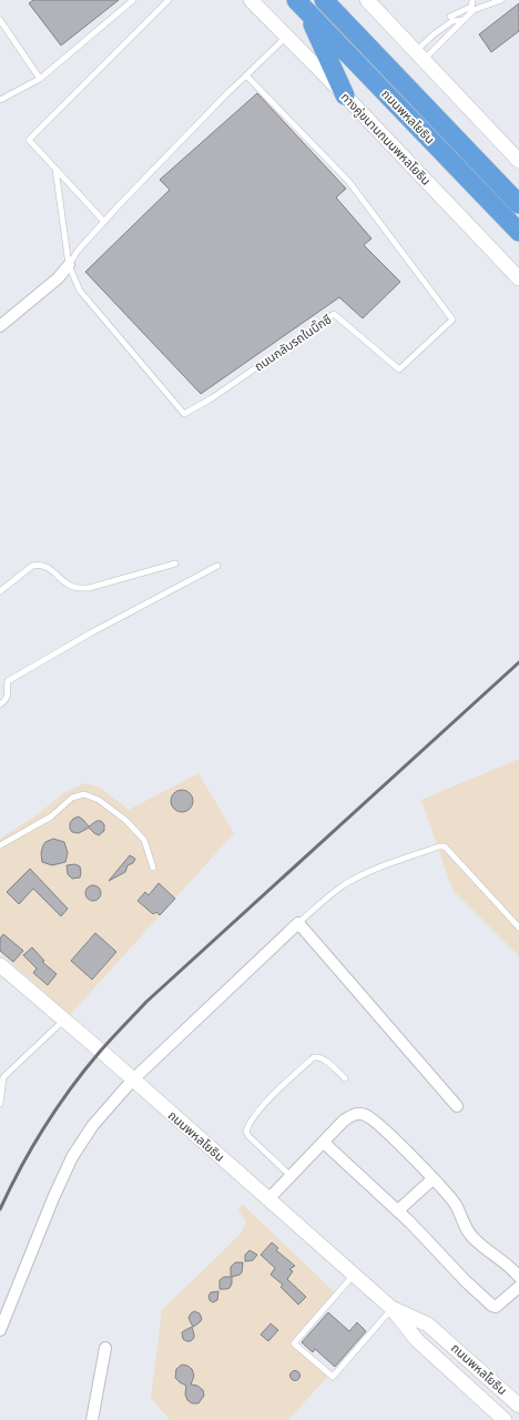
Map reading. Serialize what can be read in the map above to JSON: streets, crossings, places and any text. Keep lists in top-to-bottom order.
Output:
{
  "streets": {
    "highway": ["ถนนพหลโยธิน"],
    "main road": ["ทางคู่ขนานถนนพหลโยธิน"],
    "lane": ["ถนนกลับรถในบิ๊กซี"]
  }
}
